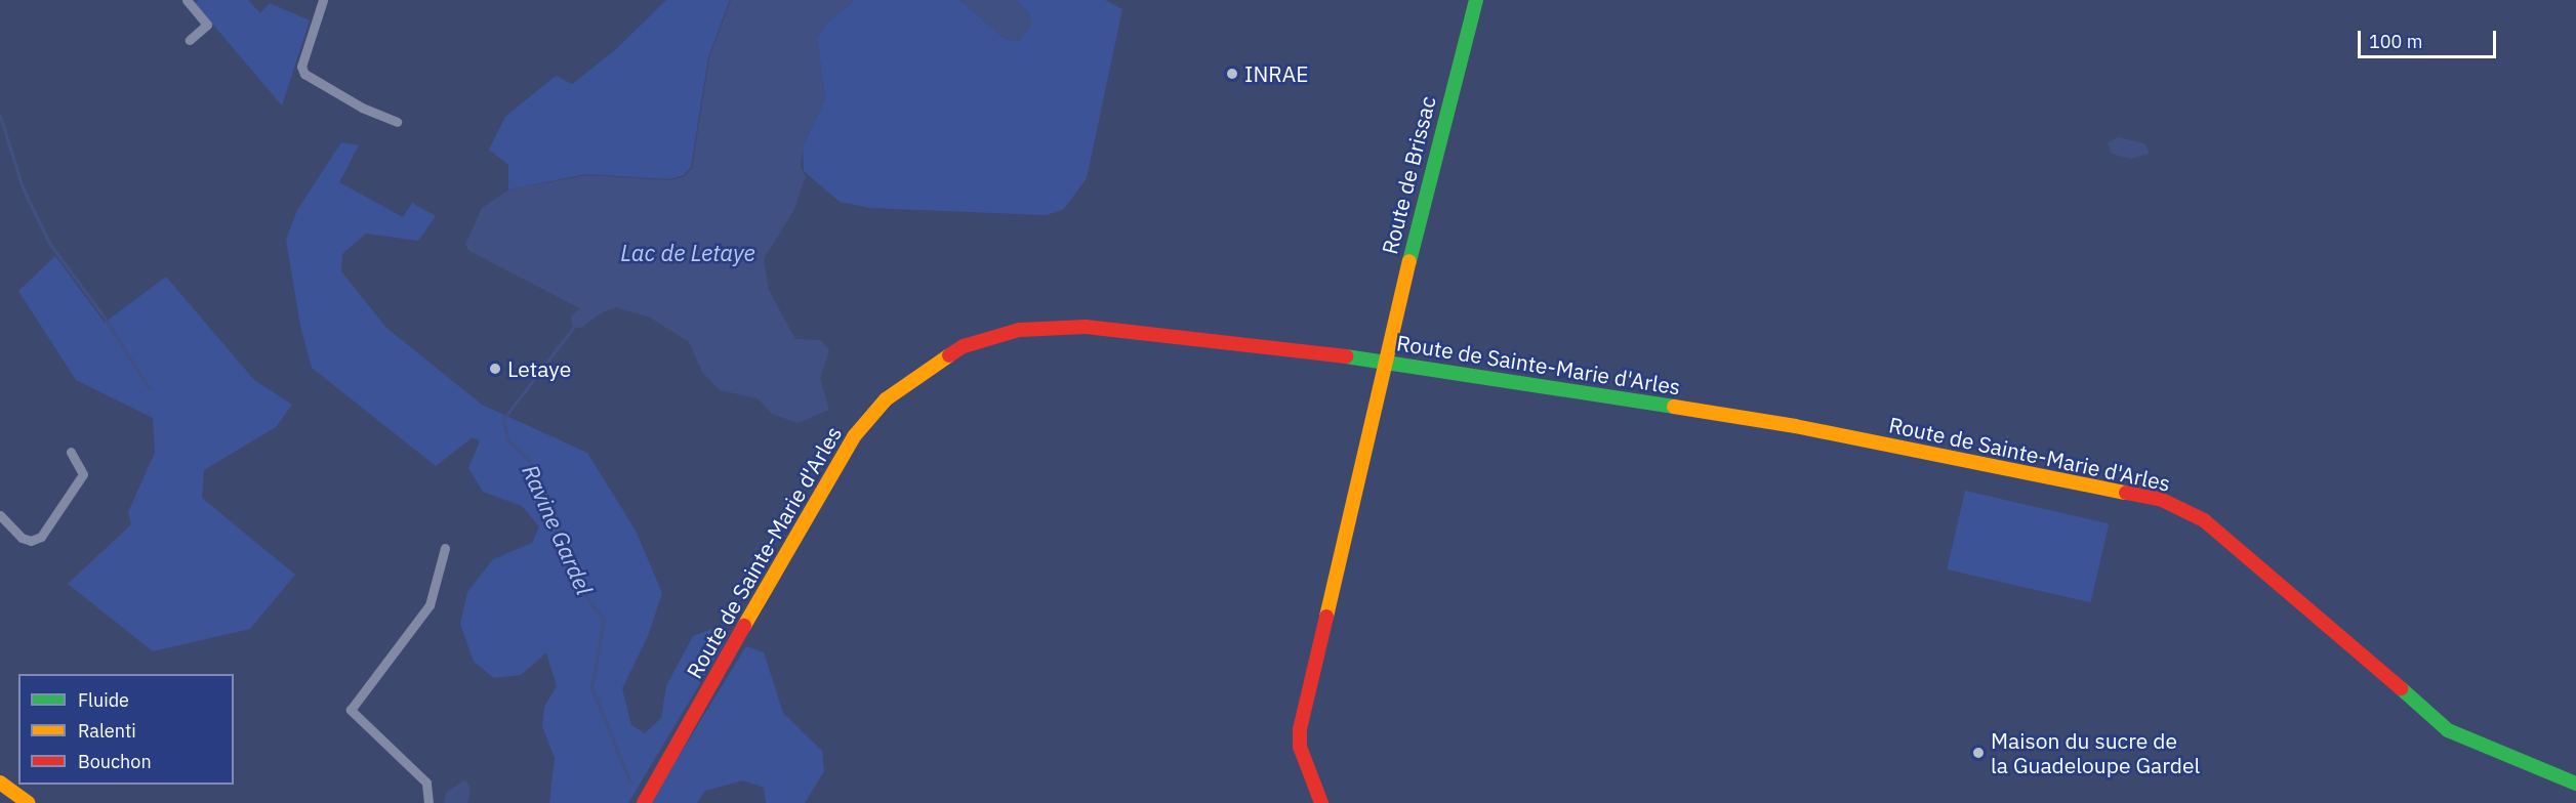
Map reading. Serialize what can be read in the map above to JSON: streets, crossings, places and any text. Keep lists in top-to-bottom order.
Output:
{
  "streets": {
    "main road": ["Route de Brissac", "Route de Sainte-Marie d'Arles"]
  },
  "crossings": [
    ["Route de Brissac", "Route de Sainte-Marie d'Arles"]
  ],
  "water": ["Lac de Letaye", "Ravine Gardel"],
  "places": ["INRAE", "Letaye", "Maison du sucre de la Guadeloupe Gardel"],
  "legend": ["Fluide", "Ralenti", "Bouchon"],
  "scale_bar": "100 m"
}
